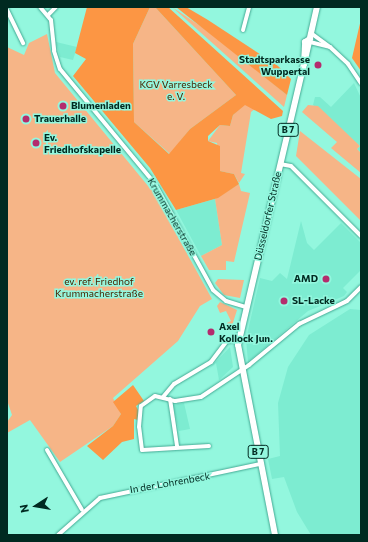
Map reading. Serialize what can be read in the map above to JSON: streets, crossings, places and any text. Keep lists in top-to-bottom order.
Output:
{
  "streets": {
    "main road": ["B 7", "Düsseldorfer Straße"],
    "street": ["Krummacherstraße", "In der Lohrenbeck"]
  },
  "crossings": [
    ["Düsseldorfer Straße", "Krummacherstraße"],
    ["Düsseldorfer Straße", "In der Lohrenbeck"]
  ],
  "parks": ["KGV Varresbeck e. V.", "ev. ref. Friedhof Krummacherstraße"],
  "places": [
    "Stadtsparkasse Wuppertal",
    "Blumenladen",
    "Trauerhalle",
    "Ev. Friedhofskapelle",
    "AMD",
    "SL-Lacke",
    "Axel Kollock Jun."
  ],
  "north": "left"
}
